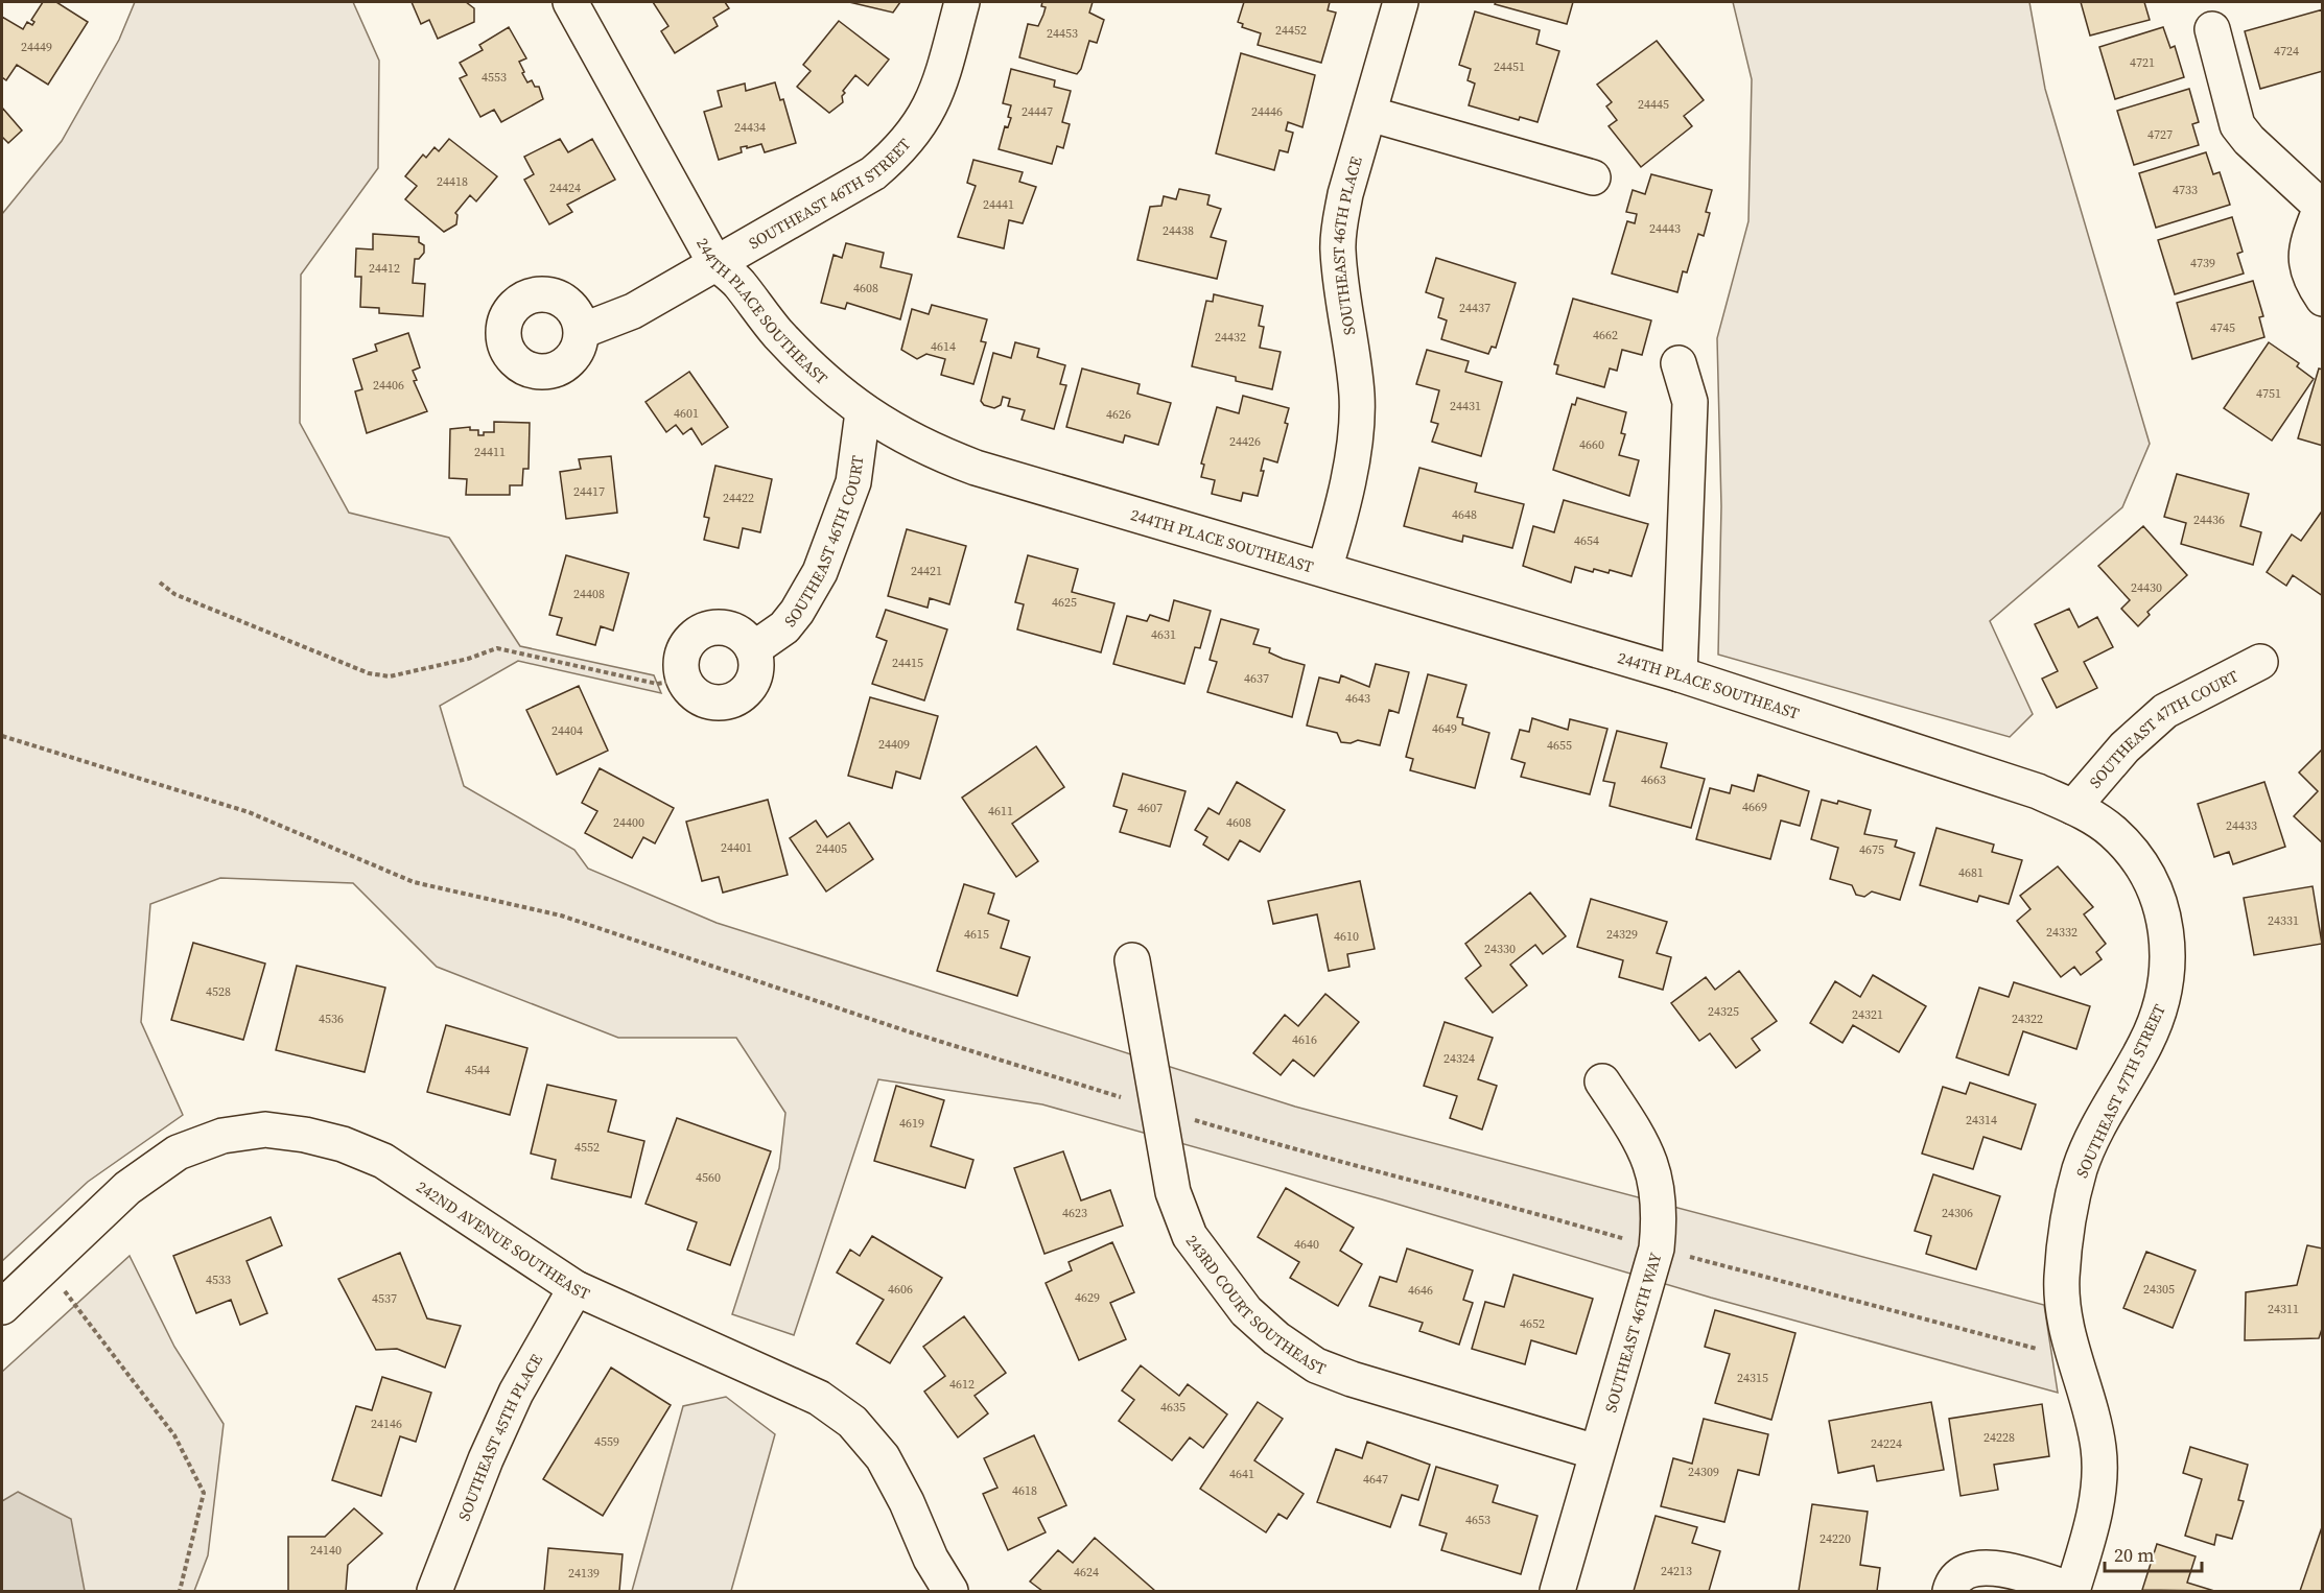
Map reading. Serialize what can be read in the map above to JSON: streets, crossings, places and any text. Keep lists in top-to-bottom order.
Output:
{
  "streets": {
    "street": [
      "SOUTHEAST 46TH STREET",
      "SOUTHEAST 46TH PLACE",
      "244TH PLACE SOUTHEAST",
      "SOUTHEAST 46TH COURT",
      "SOUTHEAST 47TH COURT",
      "SOUTHEAST 47TH STREET",
      "242ND AVENUE SOUTHEAST",
      "243RD COURT SOUTHEAST",
      "SOUTHEAST 46TH WAY",
      "SOUTHEAST 45TH PLACE"
    ]
  },
  "crossings": [
    ["SOUTHEAST 46TH STREET", "244TH PLACE SOUTHEAST"],
    ["SOUTHEAST 46TH PLACE", "244TH PLACE SOUTHEAST"],
    ["244TH PLACE SOUTHEAST", "SOUTHEAST 46TH COURT"],
    ["244TH PLACE SOUTHEAST", "SOUTHEAST 47TH COURT"],
    ["244TH PLACE SOUTHEAST", "SOUTHEAST 47TH STREET"],
    ["SOUTHEAST 47TH COURT", "SOUTHEAST 47TH STREET"],
    ["242ND AVENUE SOUTHEAST", "SOUTHEAST 45TH PLACE"],
    ["243RD COURT SOUTHEAST", "SOUTHEAST 46TH WAY"]
  ],
  "house_numbers": [
    "24452",
    "24453",
    "24449",
    "4724",
    "4721",
    "24451",
    "4553",
    "24445",
    "24447",
    "24446",
    "24434",
    "4727",
    "24418",
    "24424",
    "4733",
    "24441",
    "24443",
    "24438",
    "4739",
    "24412",
    "4608",
    "24437",
    "4745",
    "4662",
    "24432",
    "4614",
    "24406",
    "4751",
    "24431",
    "4601",
    "4626",
    "24426",
    "4660",
    "24411",
    "24417",
    "24422",
    "4648",
    "24436",
    "4654",
    "24421",
    "24430",
    "24408",
    "4625",
    "4631",
    "24415",
    "4637",
    "4643",
    "4649",
    "24404",
    "24409",
    "4655",
    "4663",
    "4669",
    "4607",
    "4611",
    "24400",
    "4608",
    "24433",
    "24401",
    "24405",
    "4675",
    "4681",
    "24331",
    "24332",
    "4615",
    "24329",
    "4610",
    "24330",
    "4528",
    "24325",
    "24321",
    "4536",
    "24322",
    "4616",
    "24324",
    "4544",
    "24314",
    "4619",
    "4552",
    "4560",
    "4623",
    "24306",
    "4640",
    "4533",
    "4606",
    "24305",
    "4646",
    "4629",
    "4537",
    "24311",
    "4652",
    "24315",
    "4612",
    "4635",
    "24146",
    "24228",
    "4559",
    "24224",
    "24309",
    "4641",
    "4647",
    "4618",
    "4653",
    "24220",
    "24140",
    "24213",
    "4624",
    "24139"
  ],
  "scale_bar": "20 m"
}
